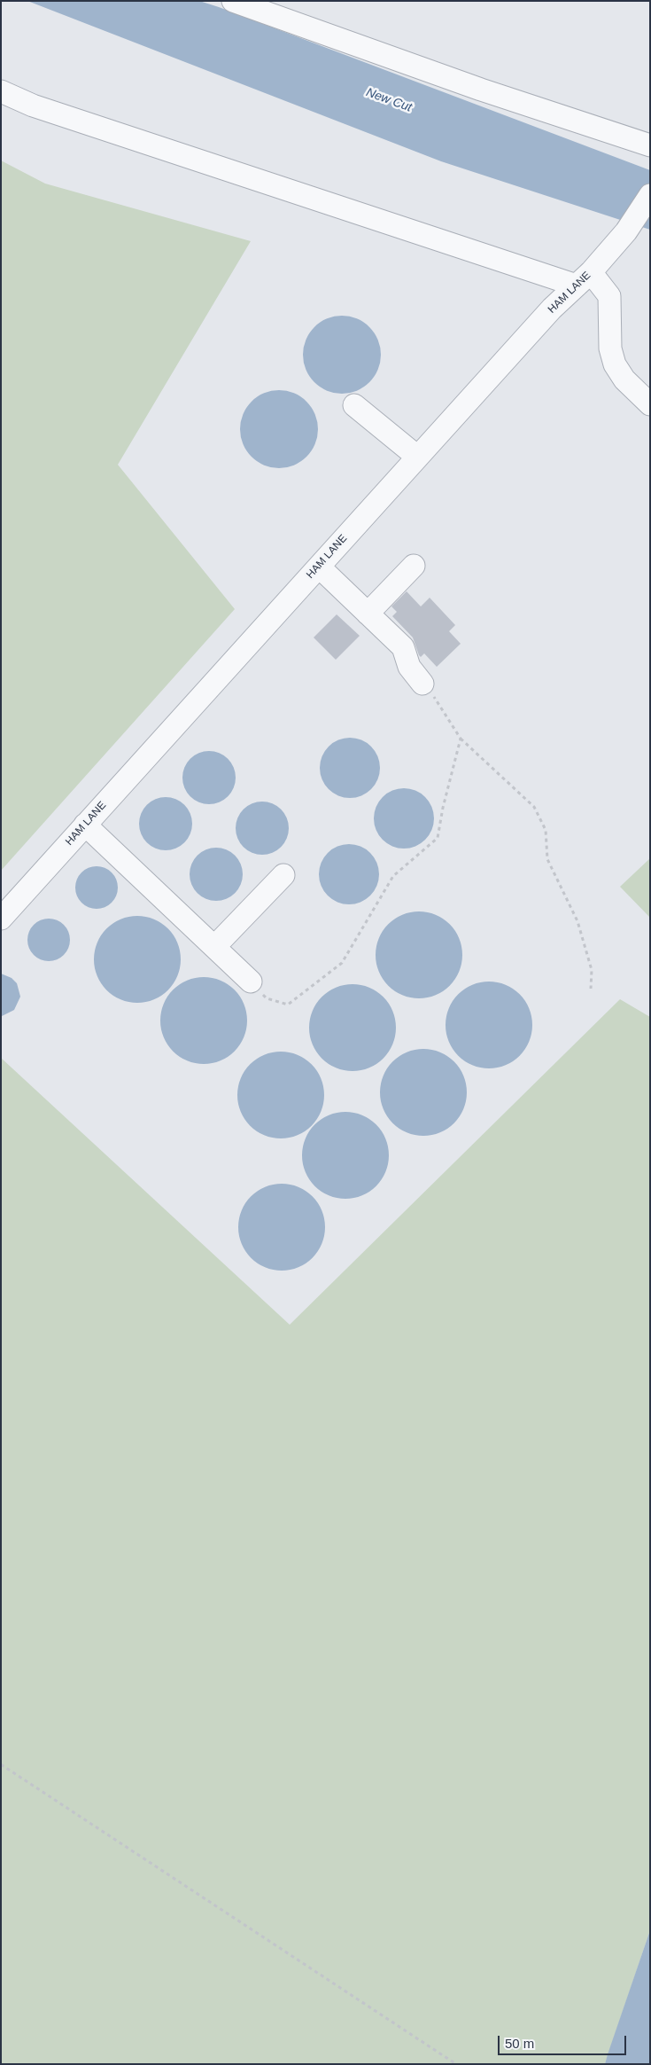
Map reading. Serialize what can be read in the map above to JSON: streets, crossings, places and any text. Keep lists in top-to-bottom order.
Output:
{
  "streets": {
    "street": ["HAM LANE"]
  },
  "water": ["New Cut"],
  "scale_bar": "50 m"
}
